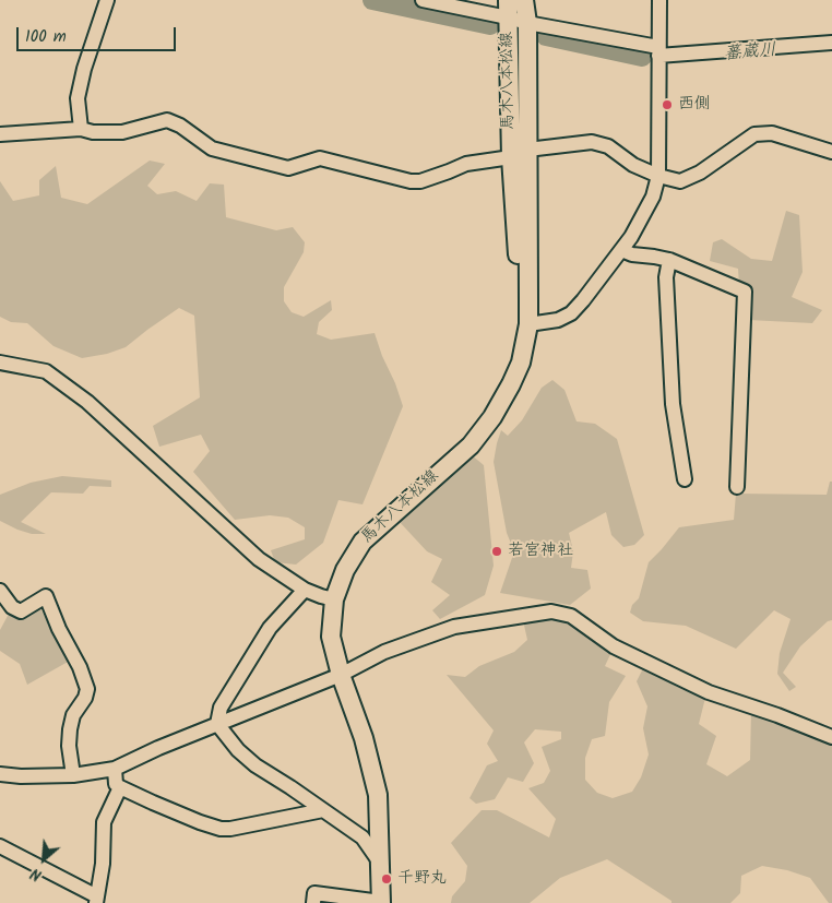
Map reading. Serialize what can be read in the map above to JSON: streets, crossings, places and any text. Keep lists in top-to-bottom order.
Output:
{
  "streets": {
    "main road": ["馬木八本松線"]
  },
  "water": ["蕃蔵川"],
  "places": ["西側", "若宮神社", "千野丸"],
  "scale_bar": "100 m",
  "north": "bottom left"
}
